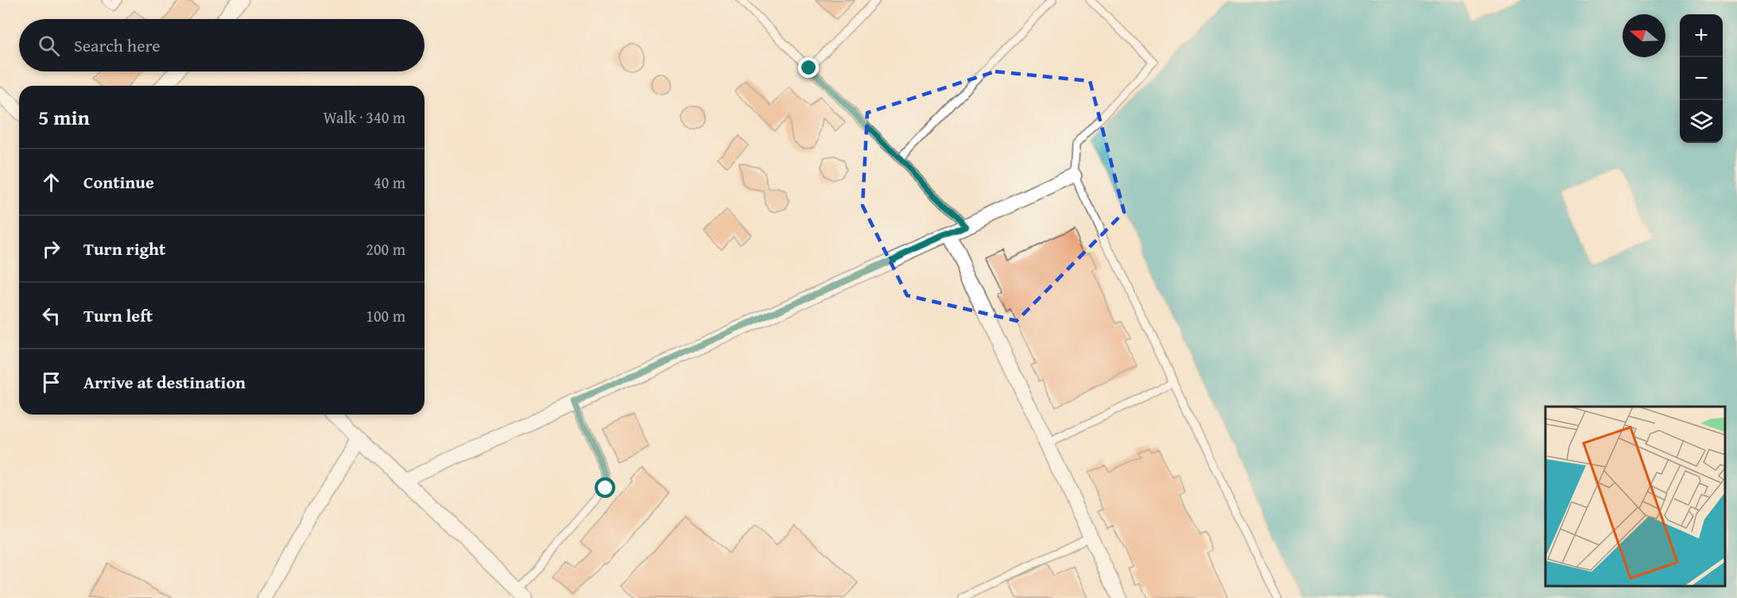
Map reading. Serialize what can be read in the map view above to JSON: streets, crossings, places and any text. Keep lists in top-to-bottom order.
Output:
{
  "north": "left",
  "page": {
    "map_buttons": ["+", "−"],
    "search": "Search here",
    "heading": ["5 min", "Walk · 340 m"],
    "list": [
      ["Continue", "40 m"],
      ["Turn right", "200 m"],
      ["Turn left", "100 m"],
      "Arrive at destination"
    ]
  }
}
